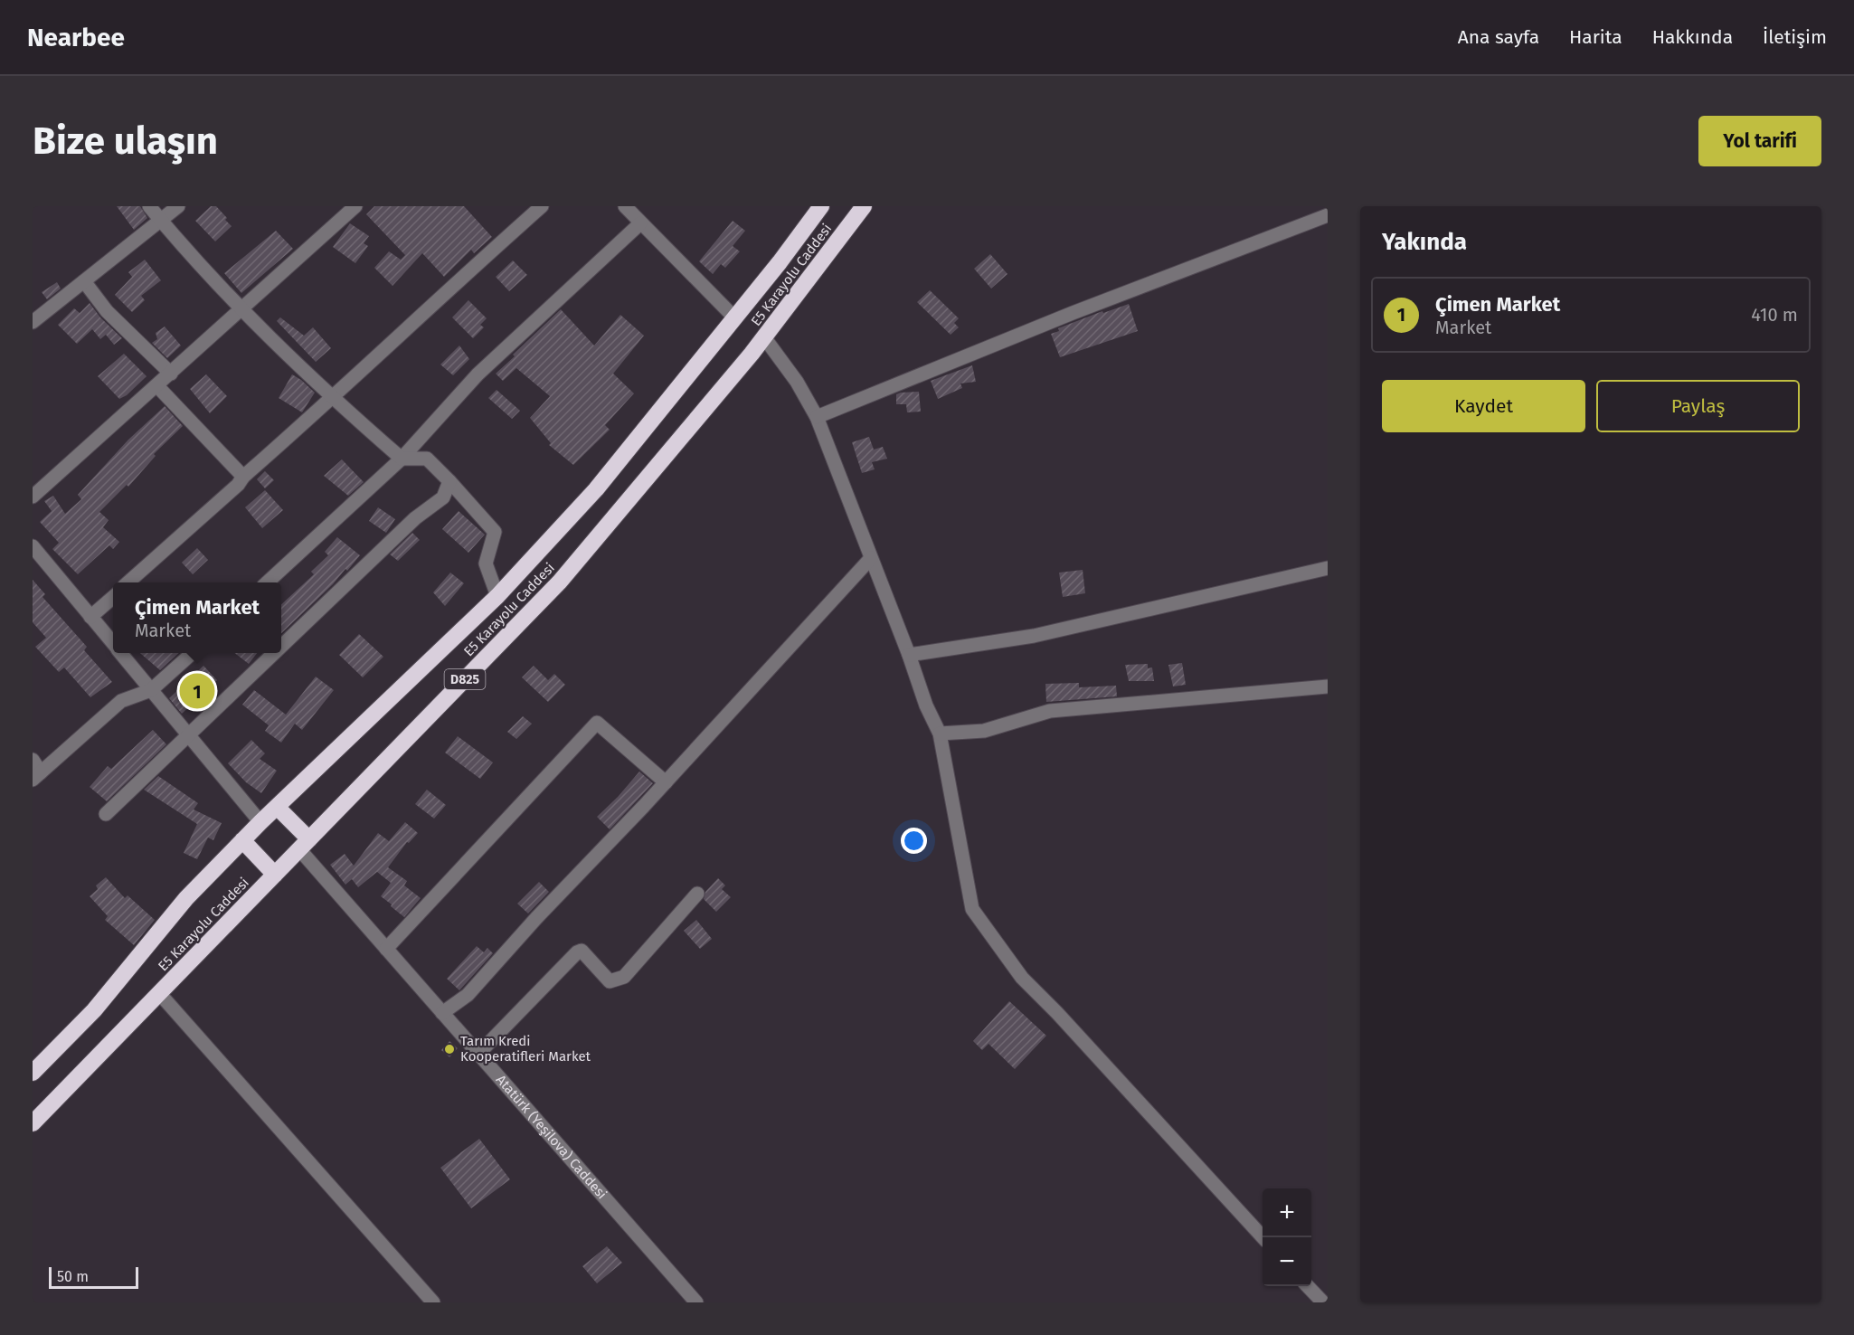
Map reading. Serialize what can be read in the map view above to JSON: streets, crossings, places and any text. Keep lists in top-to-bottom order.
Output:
{
  "streets": {
    "highway": ["E5 Karayolu Caddesi", "D825"],
    "street": ["Atatürk (Yeşilova) Caddesi"]
  },
  "crossings": [
    ["E5 Karayolu Caddesi", "Atatürk (Yeşilova) Caddesi"]
  ],
  "places": ["Tarım Kredi Kooperatifleri Market"],
  "scale_bar": "50 m",
  "page": {
    "header": "Nearbee",
    "nav": [
      "Ana sayfa",
      "Harita",
      "Hakkında",
      "İletişim"
    ],
    "buttons": [
      "Yol tarifi",
      ["Kaydet", "Paylaş"]
    ],
    "title": "Bize ulaşın",
    "heading": "Yakında",
    "list": [
      {
        "mark": "1",
        "name": "Çimen Market",
        "note": "Market",
        "value": "410 m"
      }
    ],
    "popup": ["Çimen Market", "Market"],
    "pins": "1",
    "map_buttons": ["+", "−"],
    "scale": "50 m"
  }
}
